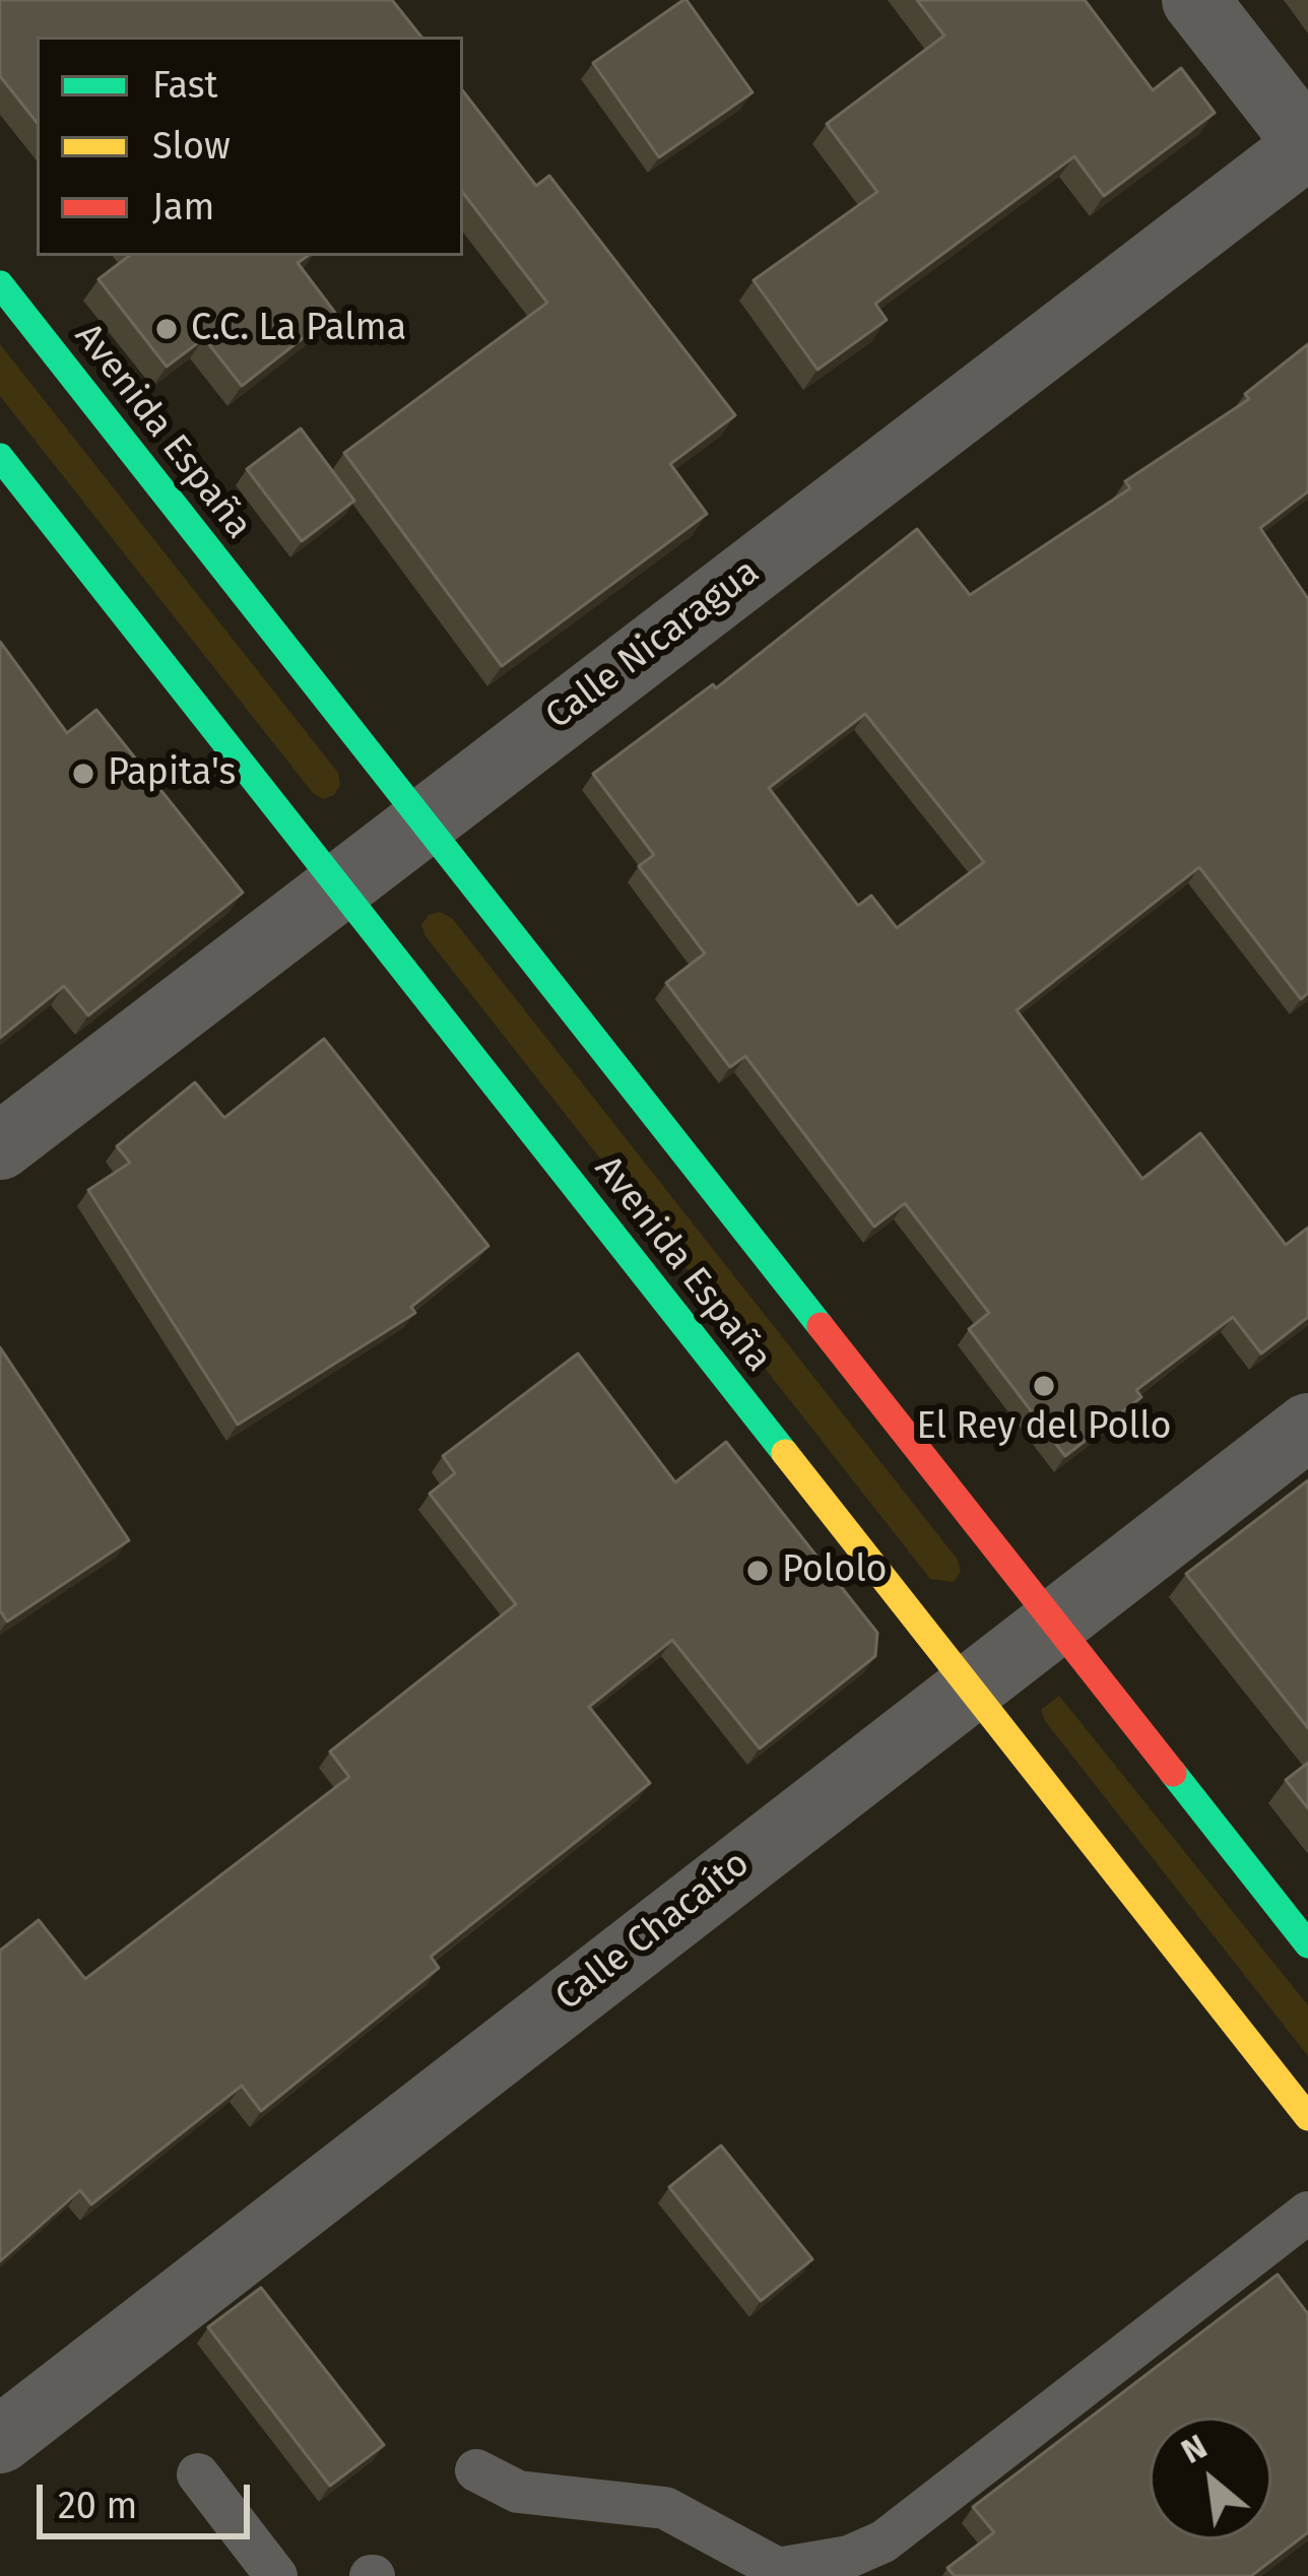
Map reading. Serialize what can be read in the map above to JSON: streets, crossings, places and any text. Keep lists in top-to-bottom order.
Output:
{
  "streets": {
    "main road": ["Avenida España"],
    "street": ["Calle Nicaragua", "Calle Chacaíto"]
  },
  "crossings": [
    ["Avenida España", "Calle Nicaragua"],
    ["Avenida España", "Calle Chacaíto"]
  ],
  "places": [
    "C.C. La Palma",
    "Papita's",
    "El Rey del Pollo",
    "Pololo"
  ],
  "legend": ["Fast", "Slow", "Jam"],
  "scale_bar": "20 m",
  "north": "top left"
}
